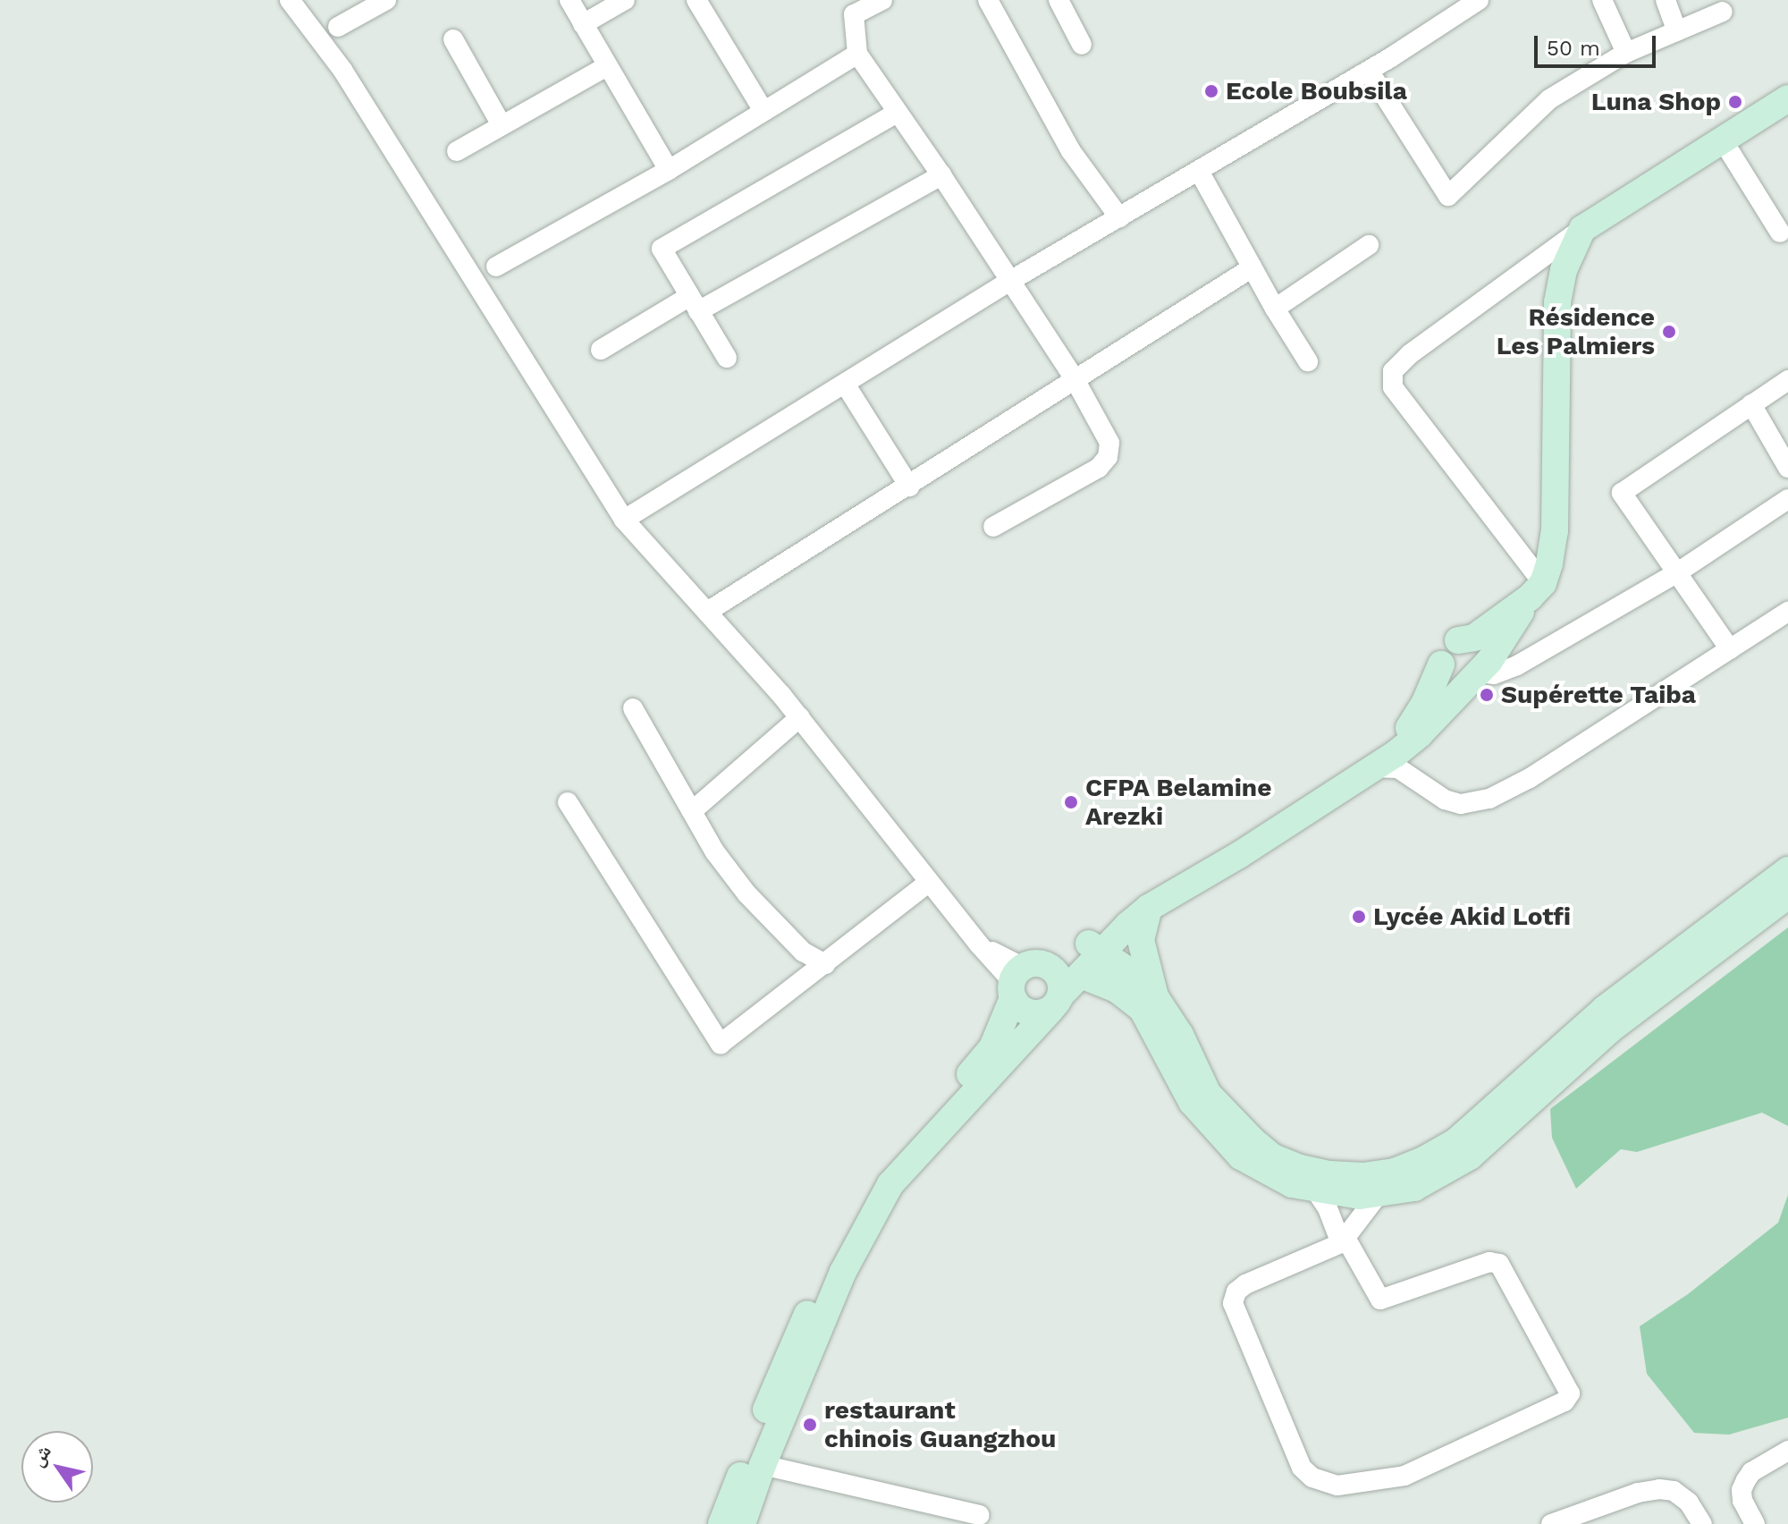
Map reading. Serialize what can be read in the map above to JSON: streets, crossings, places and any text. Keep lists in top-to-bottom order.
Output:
{
  "places": [
    "Ecole Boubsila",
    "Luna Shop",
    "Résidence Les Palmiers",
    "Supérette Taiba",
    "CFPA Belamine Arezki",
    "Lycée Akid Lotfi",
    "restaurant chinois Guangzhou"
  ],
  "scale_bar": "50 m",
  "north": "top left"
}
